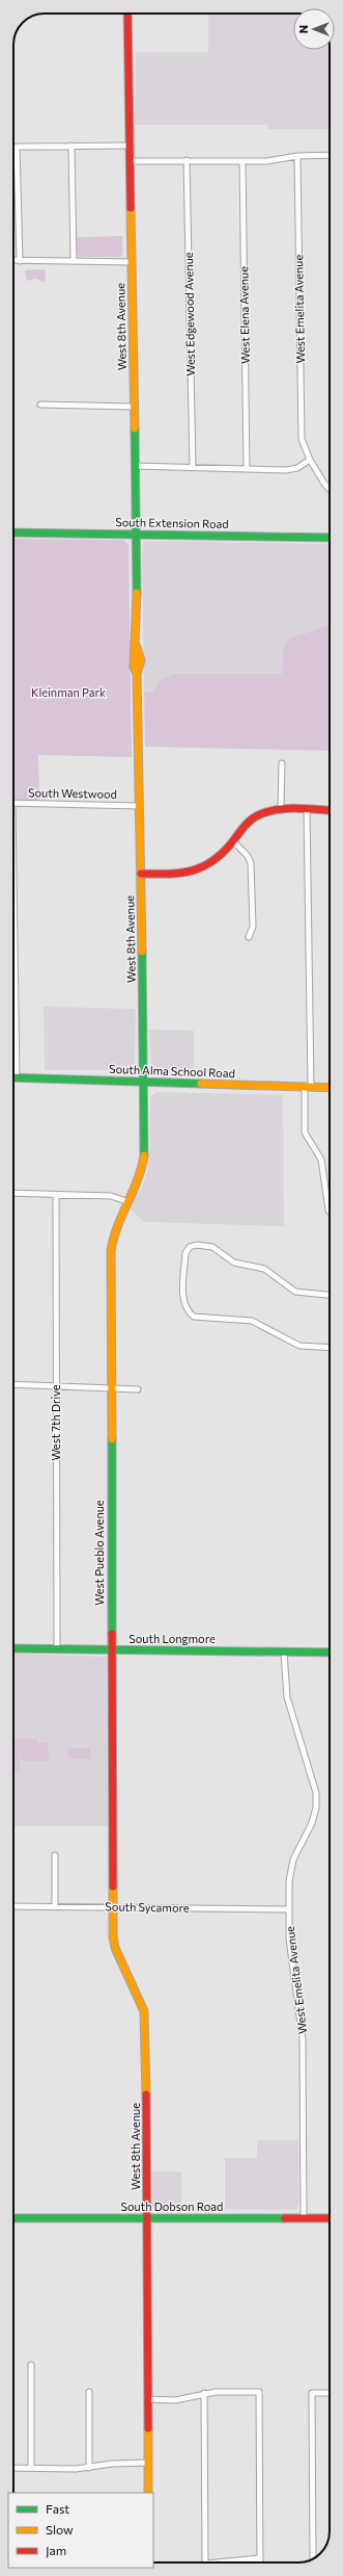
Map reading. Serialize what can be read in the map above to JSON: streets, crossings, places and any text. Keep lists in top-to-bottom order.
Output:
{
  "streets": {
    "street": [
      "West Emelita Avenue",
      "West Edgewood Avenue",
      "West Elena Avenue",
      "West 8th Avenue",
      "South Extension Road",
      "South Westwood",
      "South Alma School Road",
      "West 7th Drive",
      "West Pueblo Avenue",
      "South Longmore",
      "South Sycamore",
      "South Dobson Road"
    ]
  },
  "crossings": [
    ["West Emelita Avenue", "South Longmore"],
    ["West Emelita Avenue", "South Sycamore"],
    ["West Emelita Avenue", "South Dobson Road"],
    ["West 8th Avenue", "South Extension Road"],
    ["West 8th Avenue", "South Westwood"],
    ["West 8th Avenue", "South Alma School Road"],
    ["West 8th Avenue", "West Pueblo Avenue"],
    ["West 8th Avenue", "South Sycamore"],
    ["West 8th Avenue", "South Dobson Road"],
    ["West 7th Drive", "South Longmore"],
    ["West Pueblo Avenue", "South Longmore"],
    ["West Pueblo Avenue", "South Sycamore"]
  ],
  "parks": ["Kleinman Park"],
  "legend": ["Fast", "Slow", "Jam"],
  "north": "left"
}
